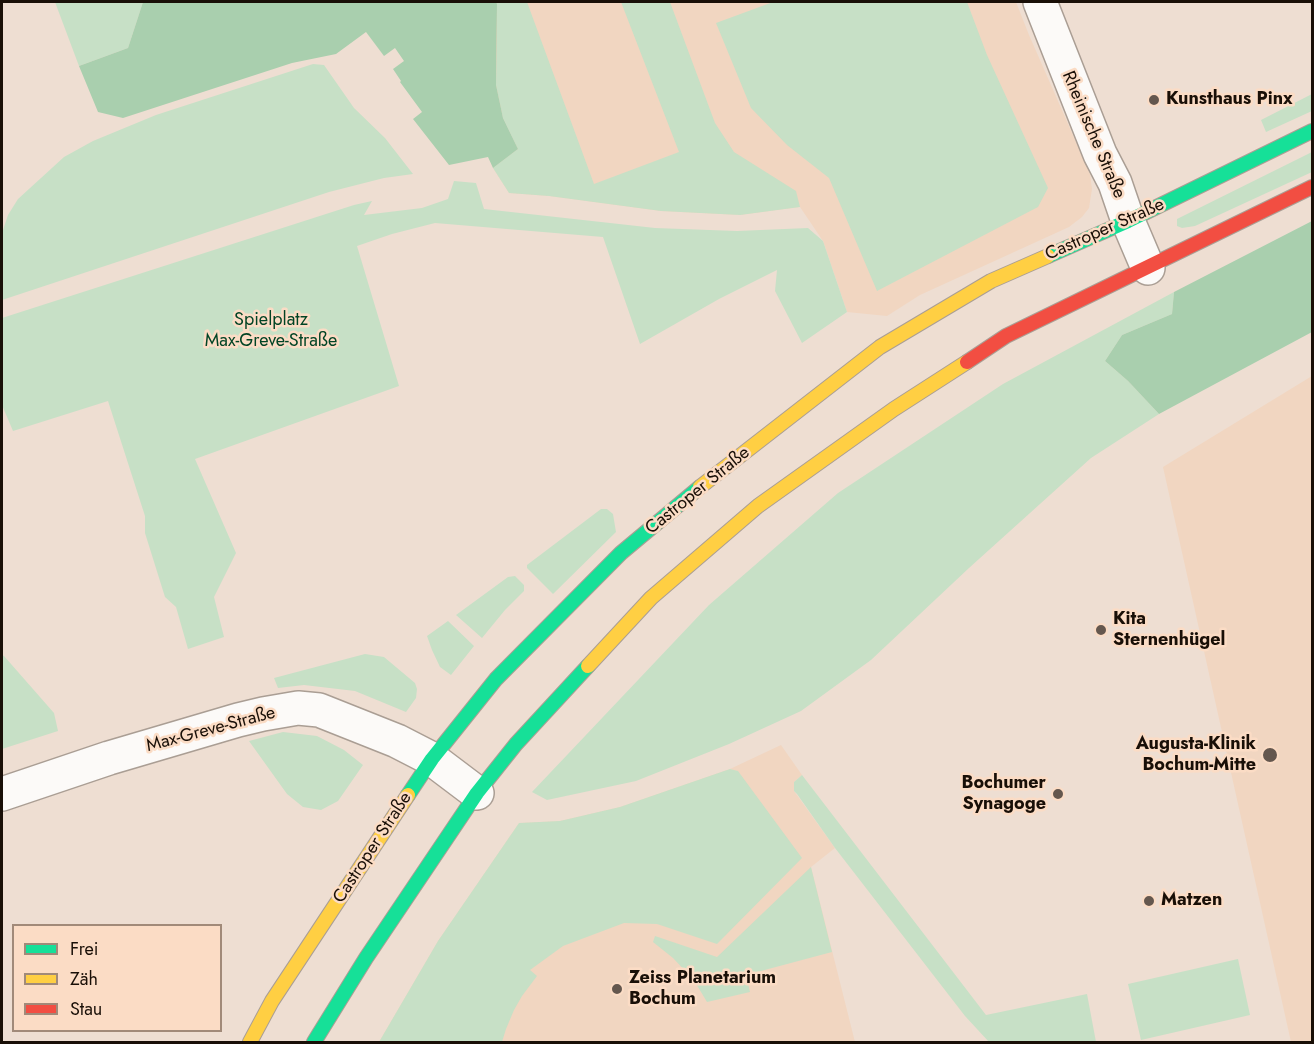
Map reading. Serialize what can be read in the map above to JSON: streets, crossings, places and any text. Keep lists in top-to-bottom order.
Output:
{
  "streets": {
    "main road": ["Castroper Straße"],
    "street": ["Rheinische Straße", "Max-Greve-Straße"]
  },
  "crossings": [
    ["Rheinische Straße", "Castroper Straße"],
    ["Castroper Straße", "Max-Greve-Straße"]
  ],
  "parks": ["Spielplatz Max-Greve-Straße"],
  "places": [
    "Kunsthaus Pinx",
    "Kita Sternenhügel",
    "Augusta-Klinik Bochum-Mitte",
    "Bochumer Synagoge",
    "Matzen",
    "Zeiss Planetarium Bochum"
  ],
  "legend": ["Frei", "Zäh", "Stau"]
}
